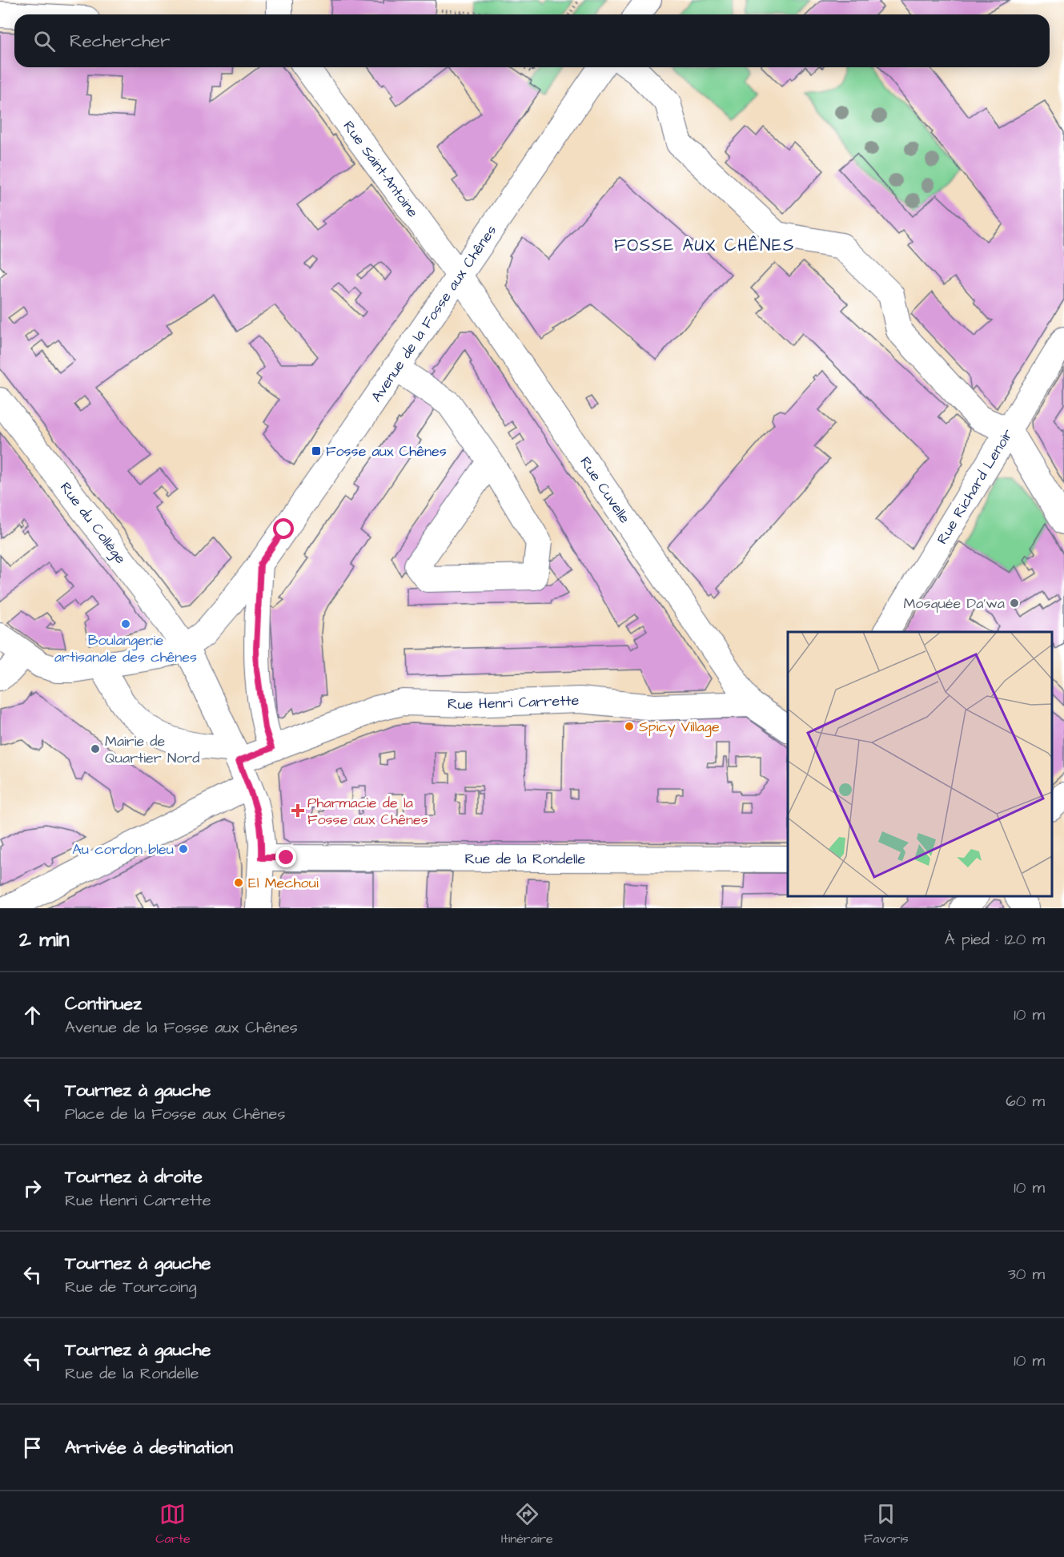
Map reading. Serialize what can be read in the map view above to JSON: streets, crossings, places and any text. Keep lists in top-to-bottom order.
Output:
{
  "streets": {
    "street": [
      "Rue Saint-Antoine",
      "Avenue de la Fosse aux Chênes",
      "Rue Richard Lenoir",
      "Rue Cuvelle",
      "Rue du Collège",
      "Rue Henri Carrette",
      "Rue de la Rondelle"
    ]
  },
  "crossings": [
    ["Rue Saint-Antoine", "Avenue de la Fosse aux Chênes"],
    ["Rue Saint-Antoine", "Rue Cuvelle"],
    ["Avenue de la Fosse aux Chênes", "Rue Cuvelle"],
    ["Avenue de la Fosse aux Chênes", "Rue du Collège"],
    ["Rue Cuvelle", "Rue Henri Carrette"],
    ["Rue du Collège", "Rue Henri Carrette"],
    ["Rue du Collège", "Rue de la Rondelle"]
  ],
  "districts": ["FOSSE AUX CHÊNES"],
  "places": {
    "transit": ["Fosse aux Chênes"],
    "other": [
      "Mosquée Da'wa",
      "Boulangerie artisanale des chênes",
      "Spicy Village",
      "Mairie de Quartier Nord",
      "Au cordon bleu",
      "El Mechoui"
    ],
    "health": ["Pharmacie de la Fosse aux Chênes"]
  },
  "page": {
    "search": "Rechercher",
    "heading": ["2 min", "À pied · 120 m"],
    "list": [
      ["Continuez", "Avenue de la Fosse aux Chênes", "10 m"],
      ["Tournez à gauche", "Place de la Fosse aux Chênes", "60 m"],
      ["Tournez à droite", "Rue Henri Carrette", "10 m"],
      ["Tournez à gauche", "Rue de Tourcoing", "30 m"],
      ["Tournez à gauche", "Rue de la Rondelle", "10 m"],
      "Arrivée à destination"
    ],
    "nav": ["Carte", "Itinéraire", "Favoris"]
  }
}
